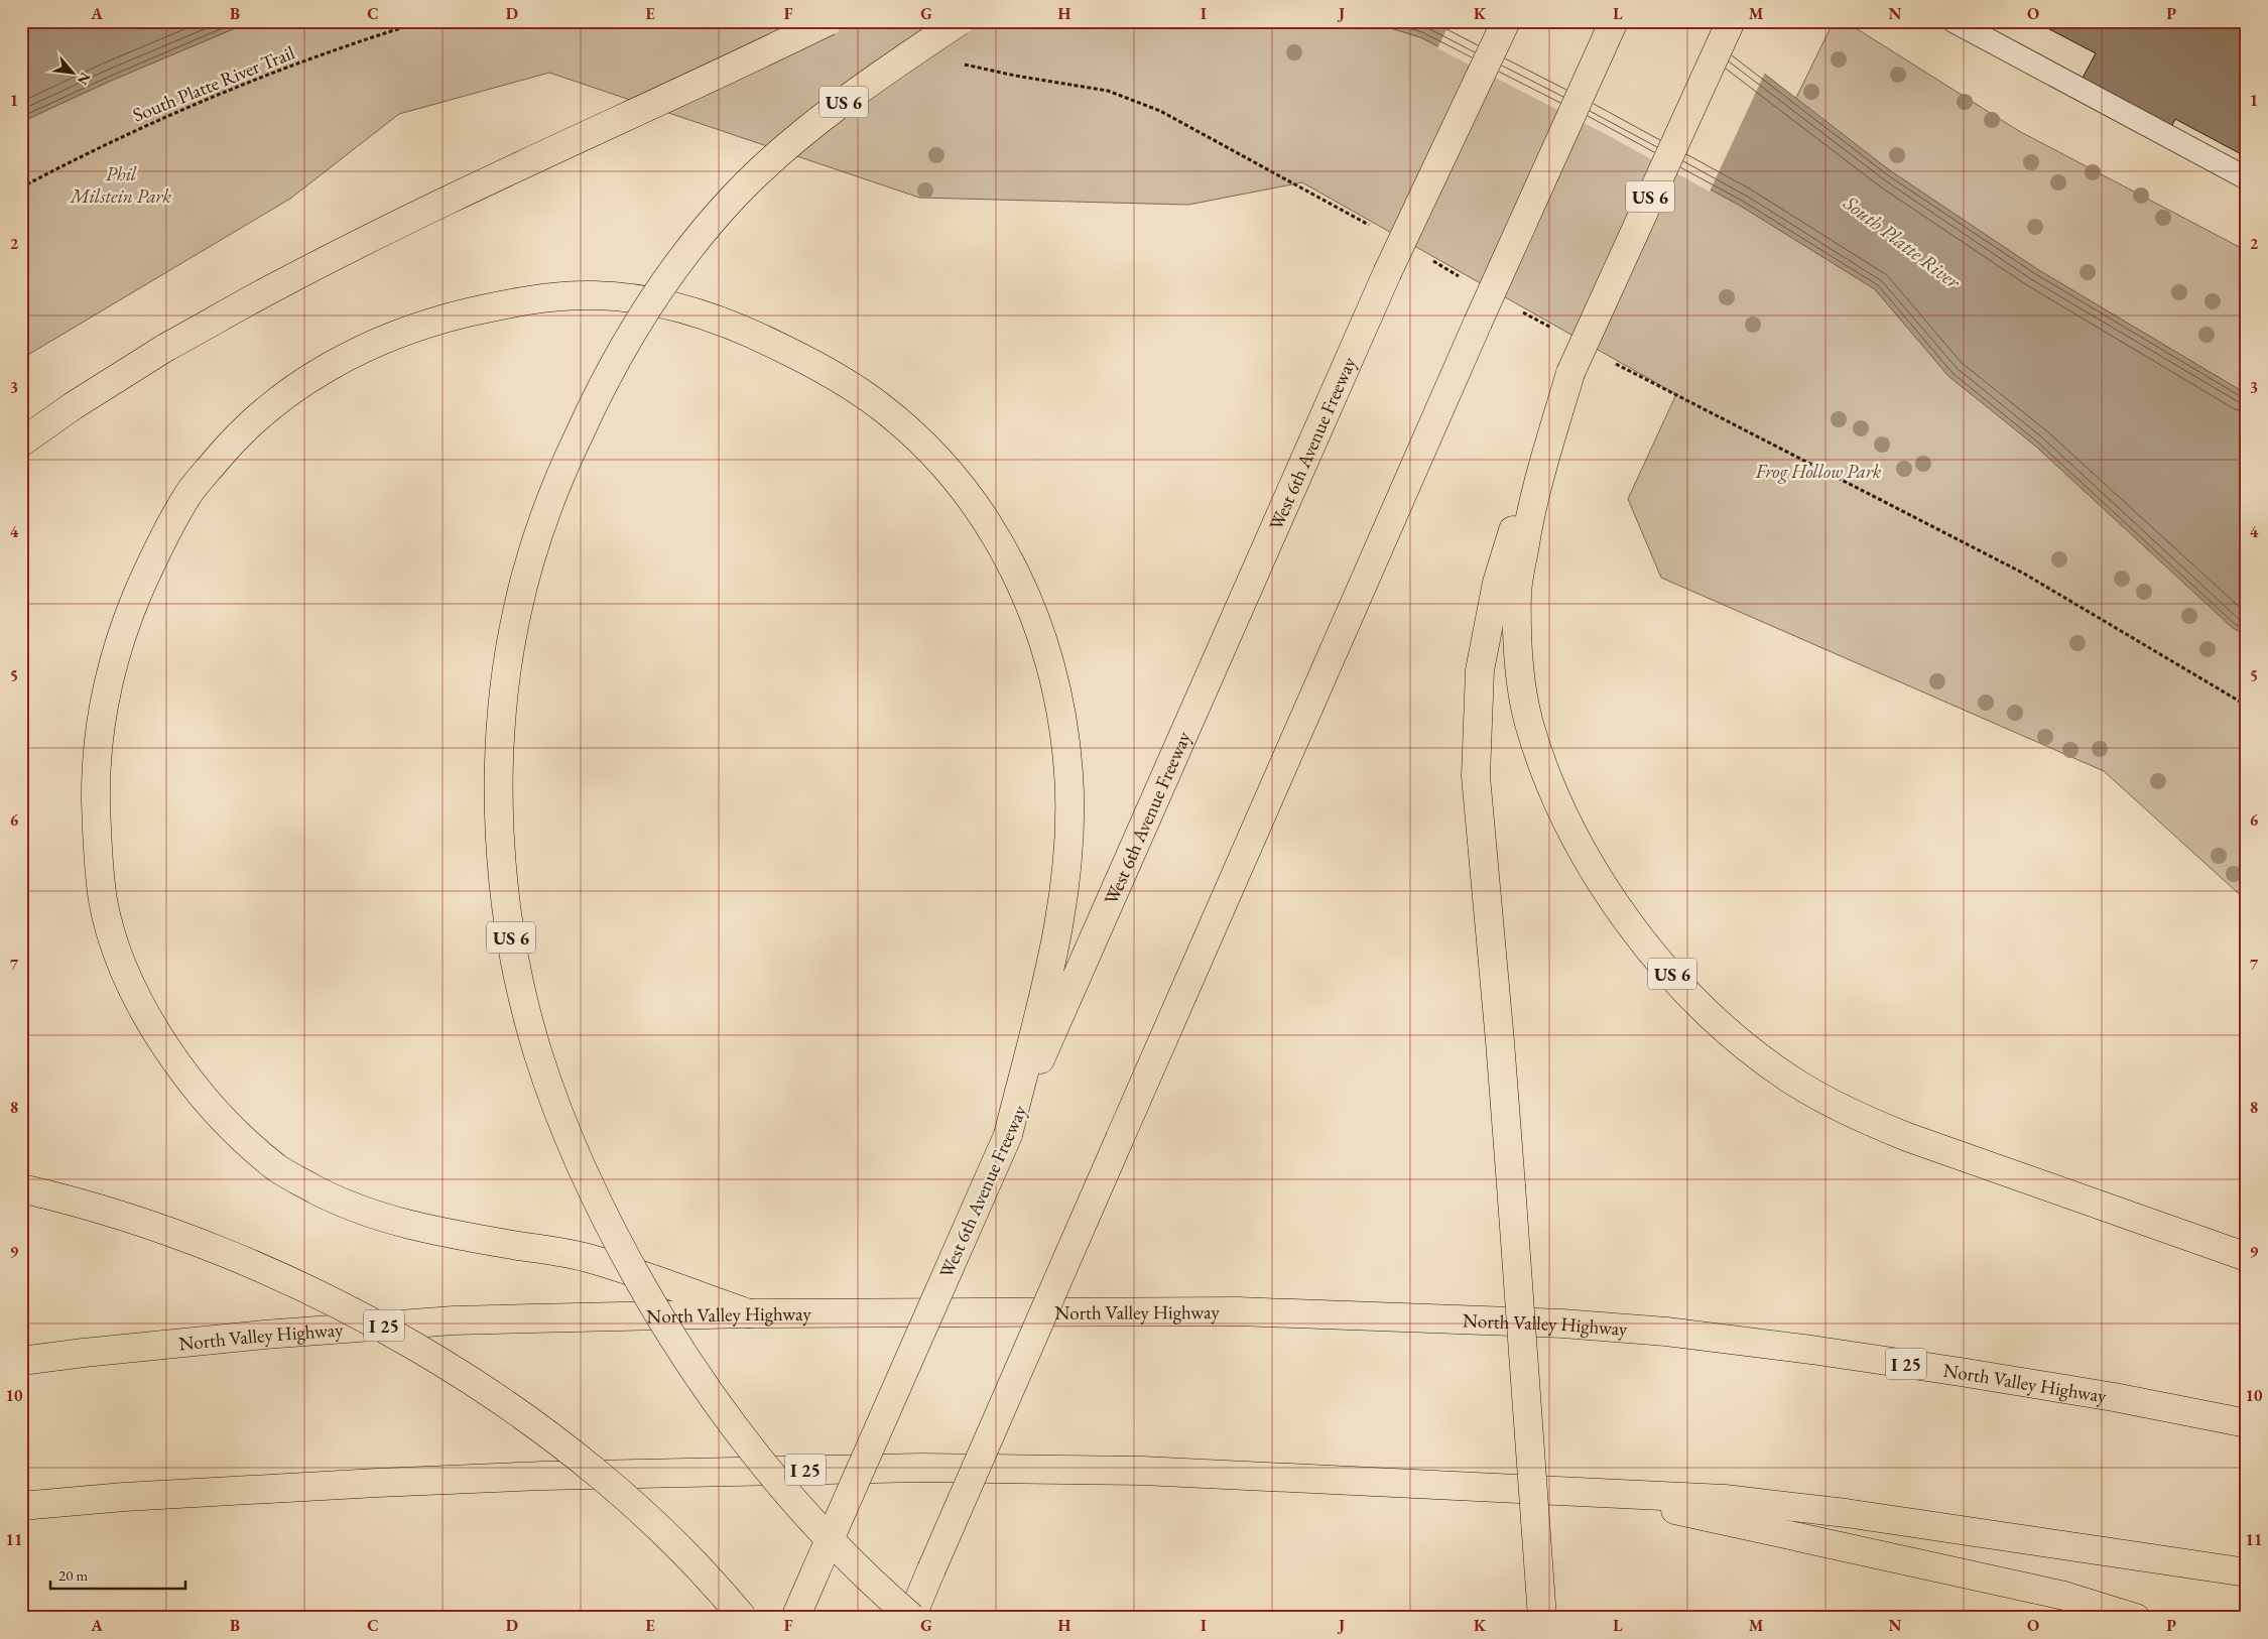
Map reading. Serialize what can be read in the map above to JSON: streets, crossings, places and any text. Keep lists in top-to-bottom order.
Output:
{
  "streets": {
    "highway": [
      "US 6",
      "West 6th Avenue Freeway",
      "North Valley Highway",
      "I 25"
    ],
    "path": ["South Platte River Trail"]
  },
  "water": ["South Platte River"],
  "parks": ["Phil Milstein Park", "Frog Hollow Park"],
  "scale_bar": "20 m",
  "north": "bottom right",
  "grid": {
    "columns": [
      "A",
      "B",
      "C",
      "D",
      "E",
      "F",
      "G",
      "H",
      "I",
      "J",
      "K",
      "L",
      "M",
      "N",
      "O",
      "P"
    ],
    "rows": [
      "1",
      "2",
      "3",
      "4",
      "5",
      "6",
      "7",
      "8",
      "9",
      "10",
      "11"
    ]
  }
}
